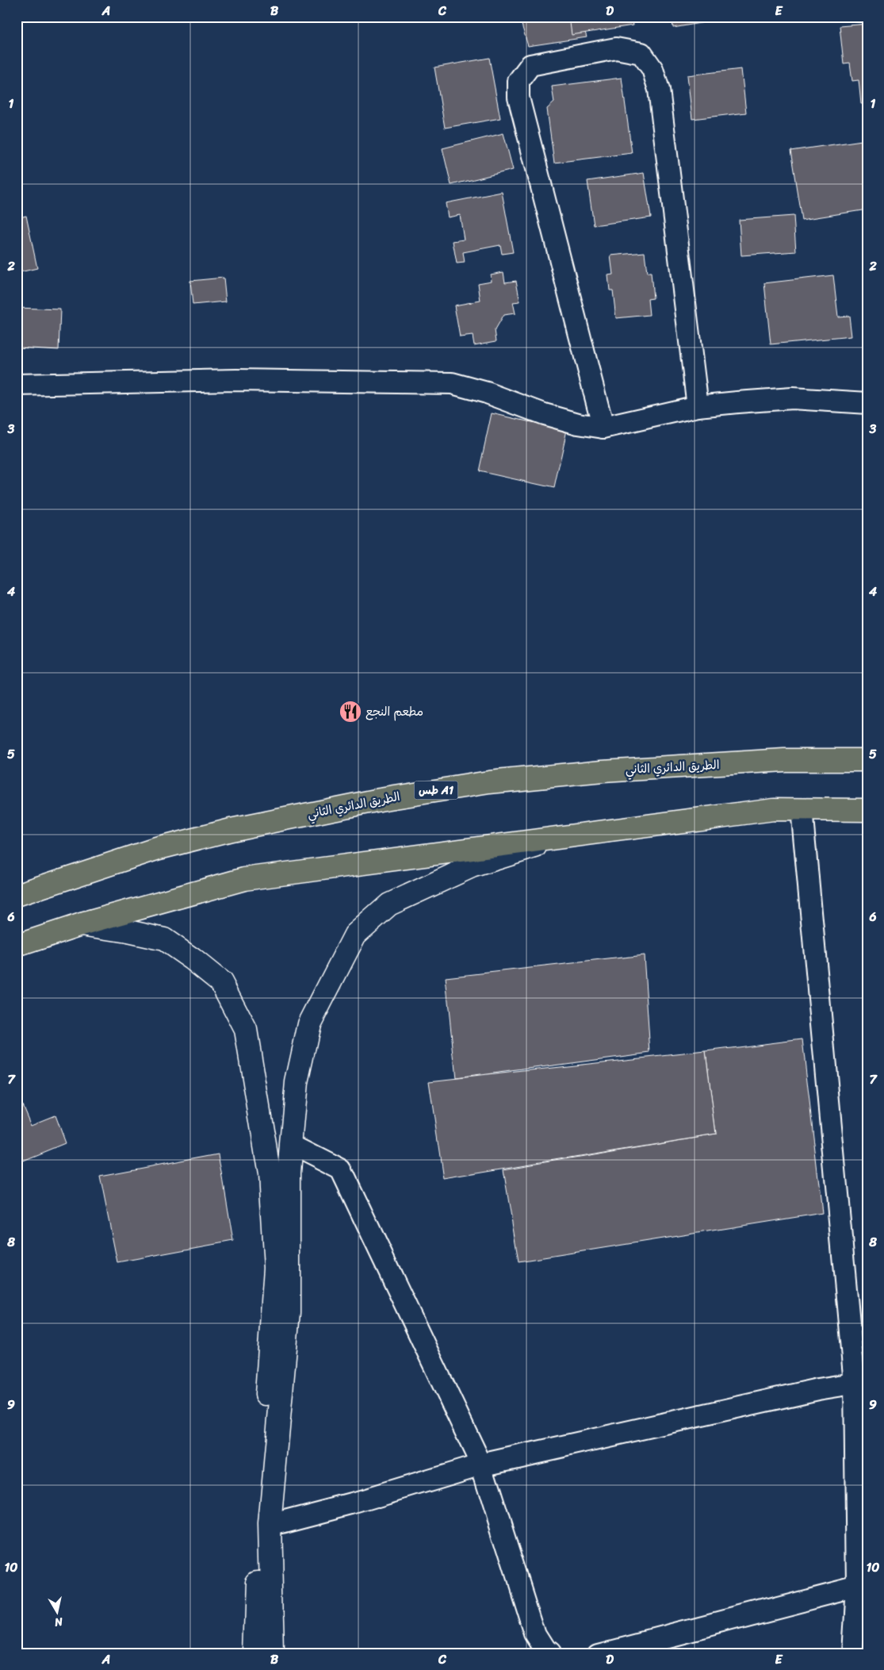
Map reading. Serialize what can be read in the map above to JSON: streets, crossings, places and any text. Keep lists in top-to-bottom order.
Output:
{
  "streets": {
    "highway": ["الطريق الدائري الثاني", "طس A1"]
  },
  "places": {
    "restaurant": ["مطعم النجع"]
  },
  "north": "bottom",
  "grid": {
    "columns": [
      "A",
      "B",
      "C",
      "D",
      "E"
    ],
    "rows": [
      "1",
      "2",
      "3",
      "4",
      "5",
      "6",
      "7",
      "8",
      "9",
      "10"
    ]
  }
}
